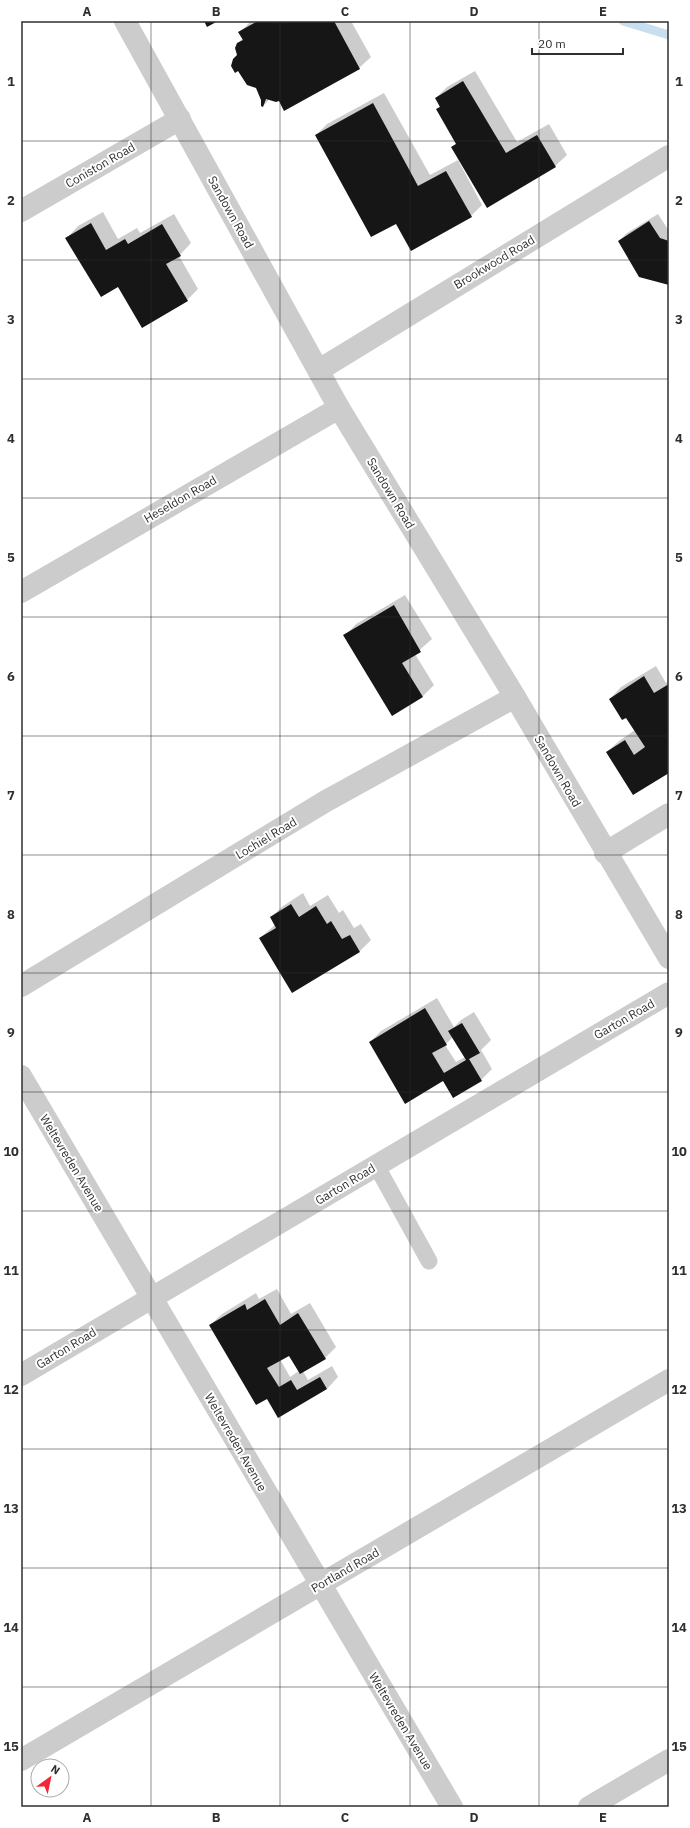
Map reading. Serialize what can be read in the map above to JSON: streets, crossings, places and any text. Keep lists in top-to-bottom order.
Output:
{
  "streets": {
    "street": [
      "Coniston Road",
      "Sandown Road",
      "Brookwood Road",
      "Heseldon Road",
      "Lochiel Road",
      "Garton Road",
      "Weltevreden Avenue",
      "Portland Road"
    ]
  },
  "crossings": [
    ["Coniston Road", "Sandown Road"],
    ["Sandown Road", "Brookwood Road"],
    ["Sandown Road", "Heseldon Road"],
    ["Sandown Road", "Lochiel Road"],
    ["Garton Road", "Weltevreden Avenue"],
    ["Weltevreden Avenue", "Portland Road"]
  ],
  "scale_bar": "20 m",
  "north": "top right",
  "grid": {
    "columns": [
      "A",
      "B",
      "C",
      "D",
      "E"
    ],
    "rows": [
      "1",
      "2",
      "3",
      "4",
      "5",
      "6",
      "7",
      "8",
      "9",
      "10",
      "11",
      "12",
      "13",
      "14",
      "15"
    ]
  }
}
